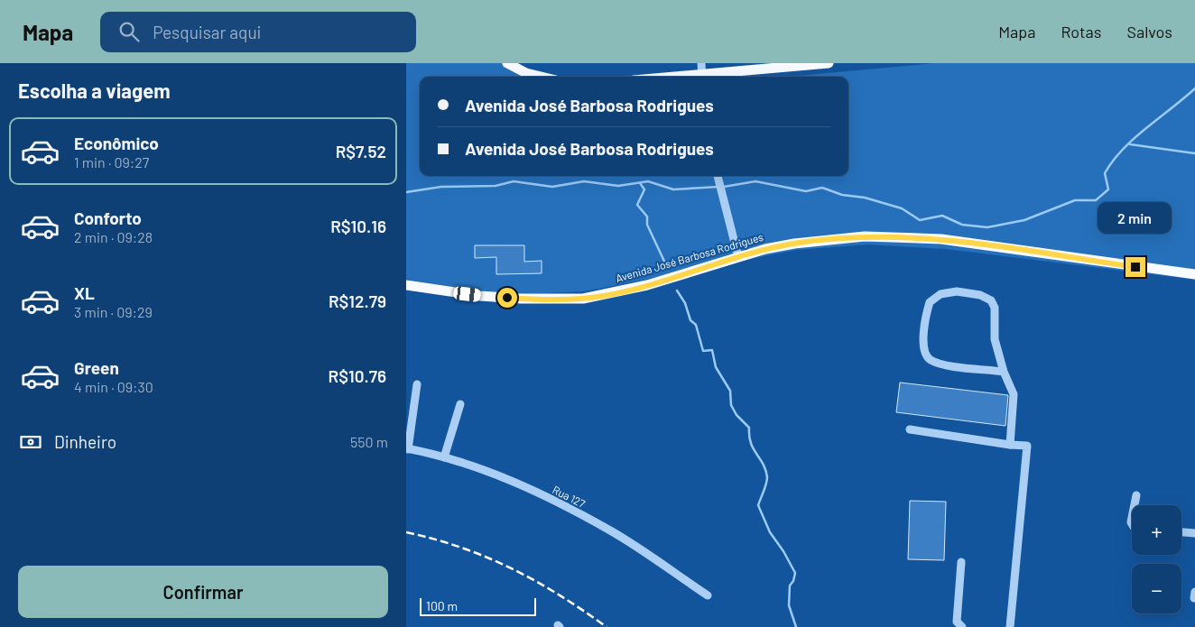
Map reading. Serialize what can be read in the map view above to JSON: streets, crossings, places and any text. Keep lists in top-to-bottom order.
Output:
{
  "streets": {
    "main road": ["Avenida José Barbosa Rodrigues"],
    "street": ["Rua 127"]
  },
  "scale_bar": "100 m",
  "page": {
    "header": "Mapa",
    "search": "Pesquisar aqui",
    "nav": ["Mapa", "Rotas", "Salvos"],
    "heading": "Escolha a viagem",
    "banner": ["Avenida José Barbosa Rodrigues", "Avenida José Barbosa Rodrigues"],
    "list": [
      {
        "name": "Econômico",
        "note": "1 min · 09:27",
        "value": "R$7.52"
      },
      {
        "name": "Conforto",
        "note": "2 min · 09:28",
        "value": "R$10.16"
      },
      {
        "name": "XL",
        "note": "3 min · 09:29",
        "value": "R$12.79"
      },
      {
        "name": "Green",
        "note": "4 min · 09:30",
        "value": "R$10.76"
      }
    ],
    "bubble": "2 min",
    "pay": ["Dinheiro", "550 m"],
    "map_buttons": ["+", "−"],
    "buttons": "Confirmar",
    "scale": "100 m"
  }
}
